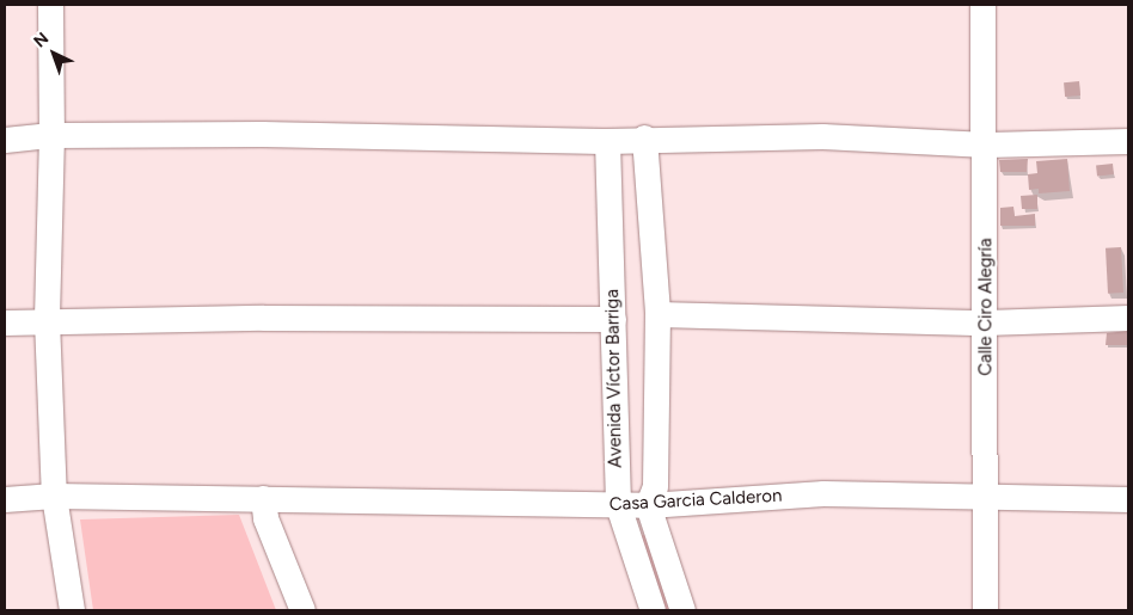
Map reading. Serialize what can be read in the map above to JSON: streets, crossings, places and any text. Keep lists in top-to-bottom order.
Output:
{
  "streets": {
    "street": ["Calle Ciro Alegría", "Avenida Víctor Barriga", "Casa Garcia Calderon"]
  },
  "crossings": [
    ["Calle Ciro Alegría", "Casa Garcia Calderon"],
    ["Avenida Víctor Barriga", "Casa Garcia Calderon"]
  ],
  "north": "top left"
}
